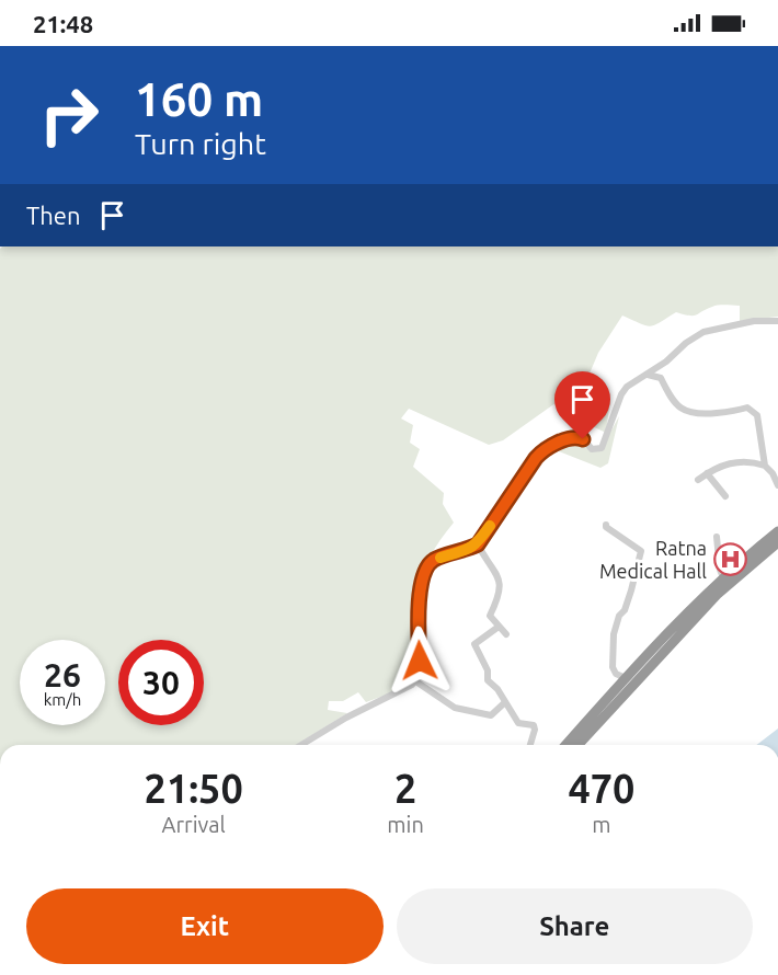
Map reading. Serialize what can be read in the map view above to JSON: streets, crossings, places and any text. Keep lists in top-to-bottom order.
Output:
{
  "places": {
    "hospital": ["Ratna Medical Hall"]
  },
  "page": {
    "status": "21:48",
    "turn": ["160 m", "Turn right"],
    "then": "Then",
    "speed": "26 km/h",
    "limit": "30",
    "eta": [
      "21:50",
      "Arrival",
      "2",
      "min",
      "470",
      "m"
    ],
    "buttons": ["Exit", "Share"]
  }
}
